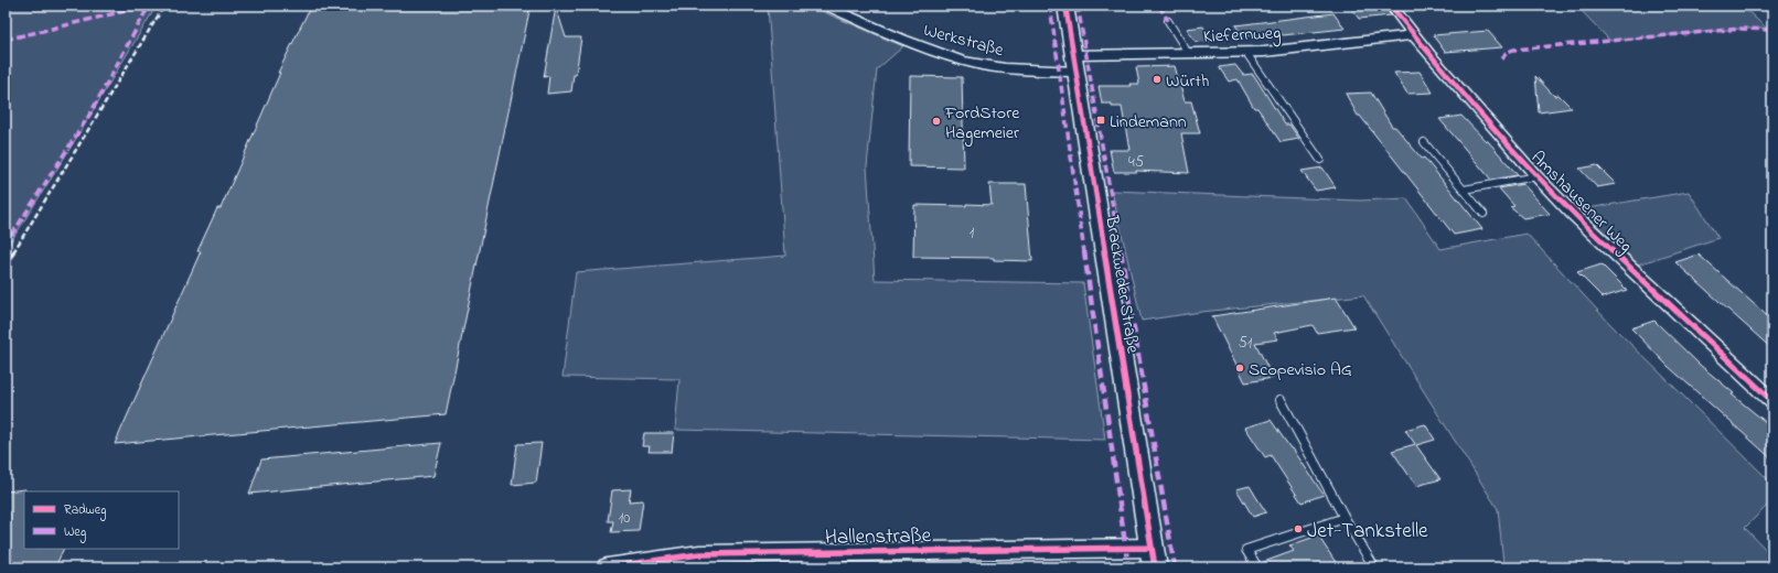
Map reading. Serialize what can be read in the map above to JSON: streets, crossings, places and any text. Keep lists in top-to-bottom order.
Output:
{
  "streets": {
    "street": [
      "Kiefernweg",
      "Werkstraße",
      "Amshausener Weg",
      "Brackweder Straße",
      "Hallenstraße"
    ]
  },
  "crossings": [
    ["Kiefernweg", "Werkstraße"],
    ["Kiefernweg", "Amshausener Weg"],
    ["Kiefernweg", "Brackweder Straße"],
    ["Werkstraße", "Brackweder Straße"],
    ["Brackweder Straße", "Hallenstraße"]
  ],
  "places": {
    "other": [
      "Würth",
      "FordStore Hagemeier",
      "Scopevisio AG",
      "Jet-Tankstelle"
    ],
    "transit": ["Lindemann"]
  },
  "house_numbers": [
    "45",
    "1",
    "51",
    "10"
  ],
  "legend": ["Radweg", "Weg"]
}
